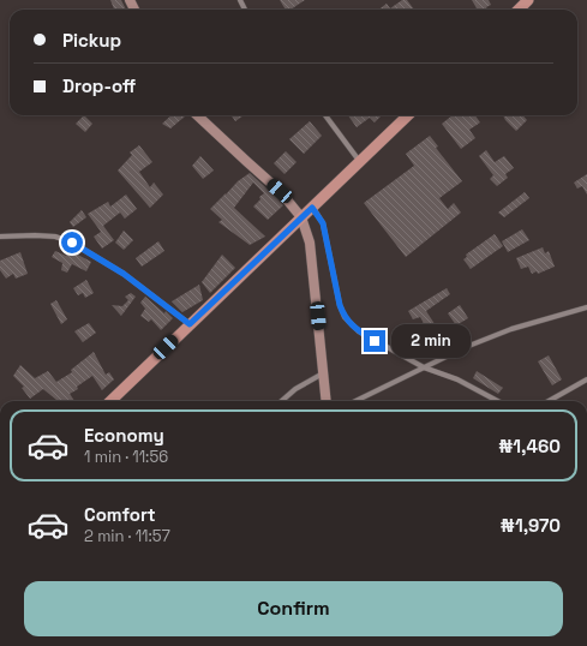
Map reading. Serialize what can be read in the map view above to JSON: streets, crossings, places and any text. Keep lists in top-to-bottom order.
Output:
{
  "page": {
    "banner": ["Pickup", "Drop-off"],
    "bubble": "2 min",
    "list": [
      {
        "name": "Economy",
        "note": "1 min · 11:56",
        "value": "₦1,460"
      },
      {
        "name": "Comfort",
        "note": "2 min · 11:57",
        "value": "₦1,970"
      }
    ],
    "buttons": "Confirm"
  }
}
